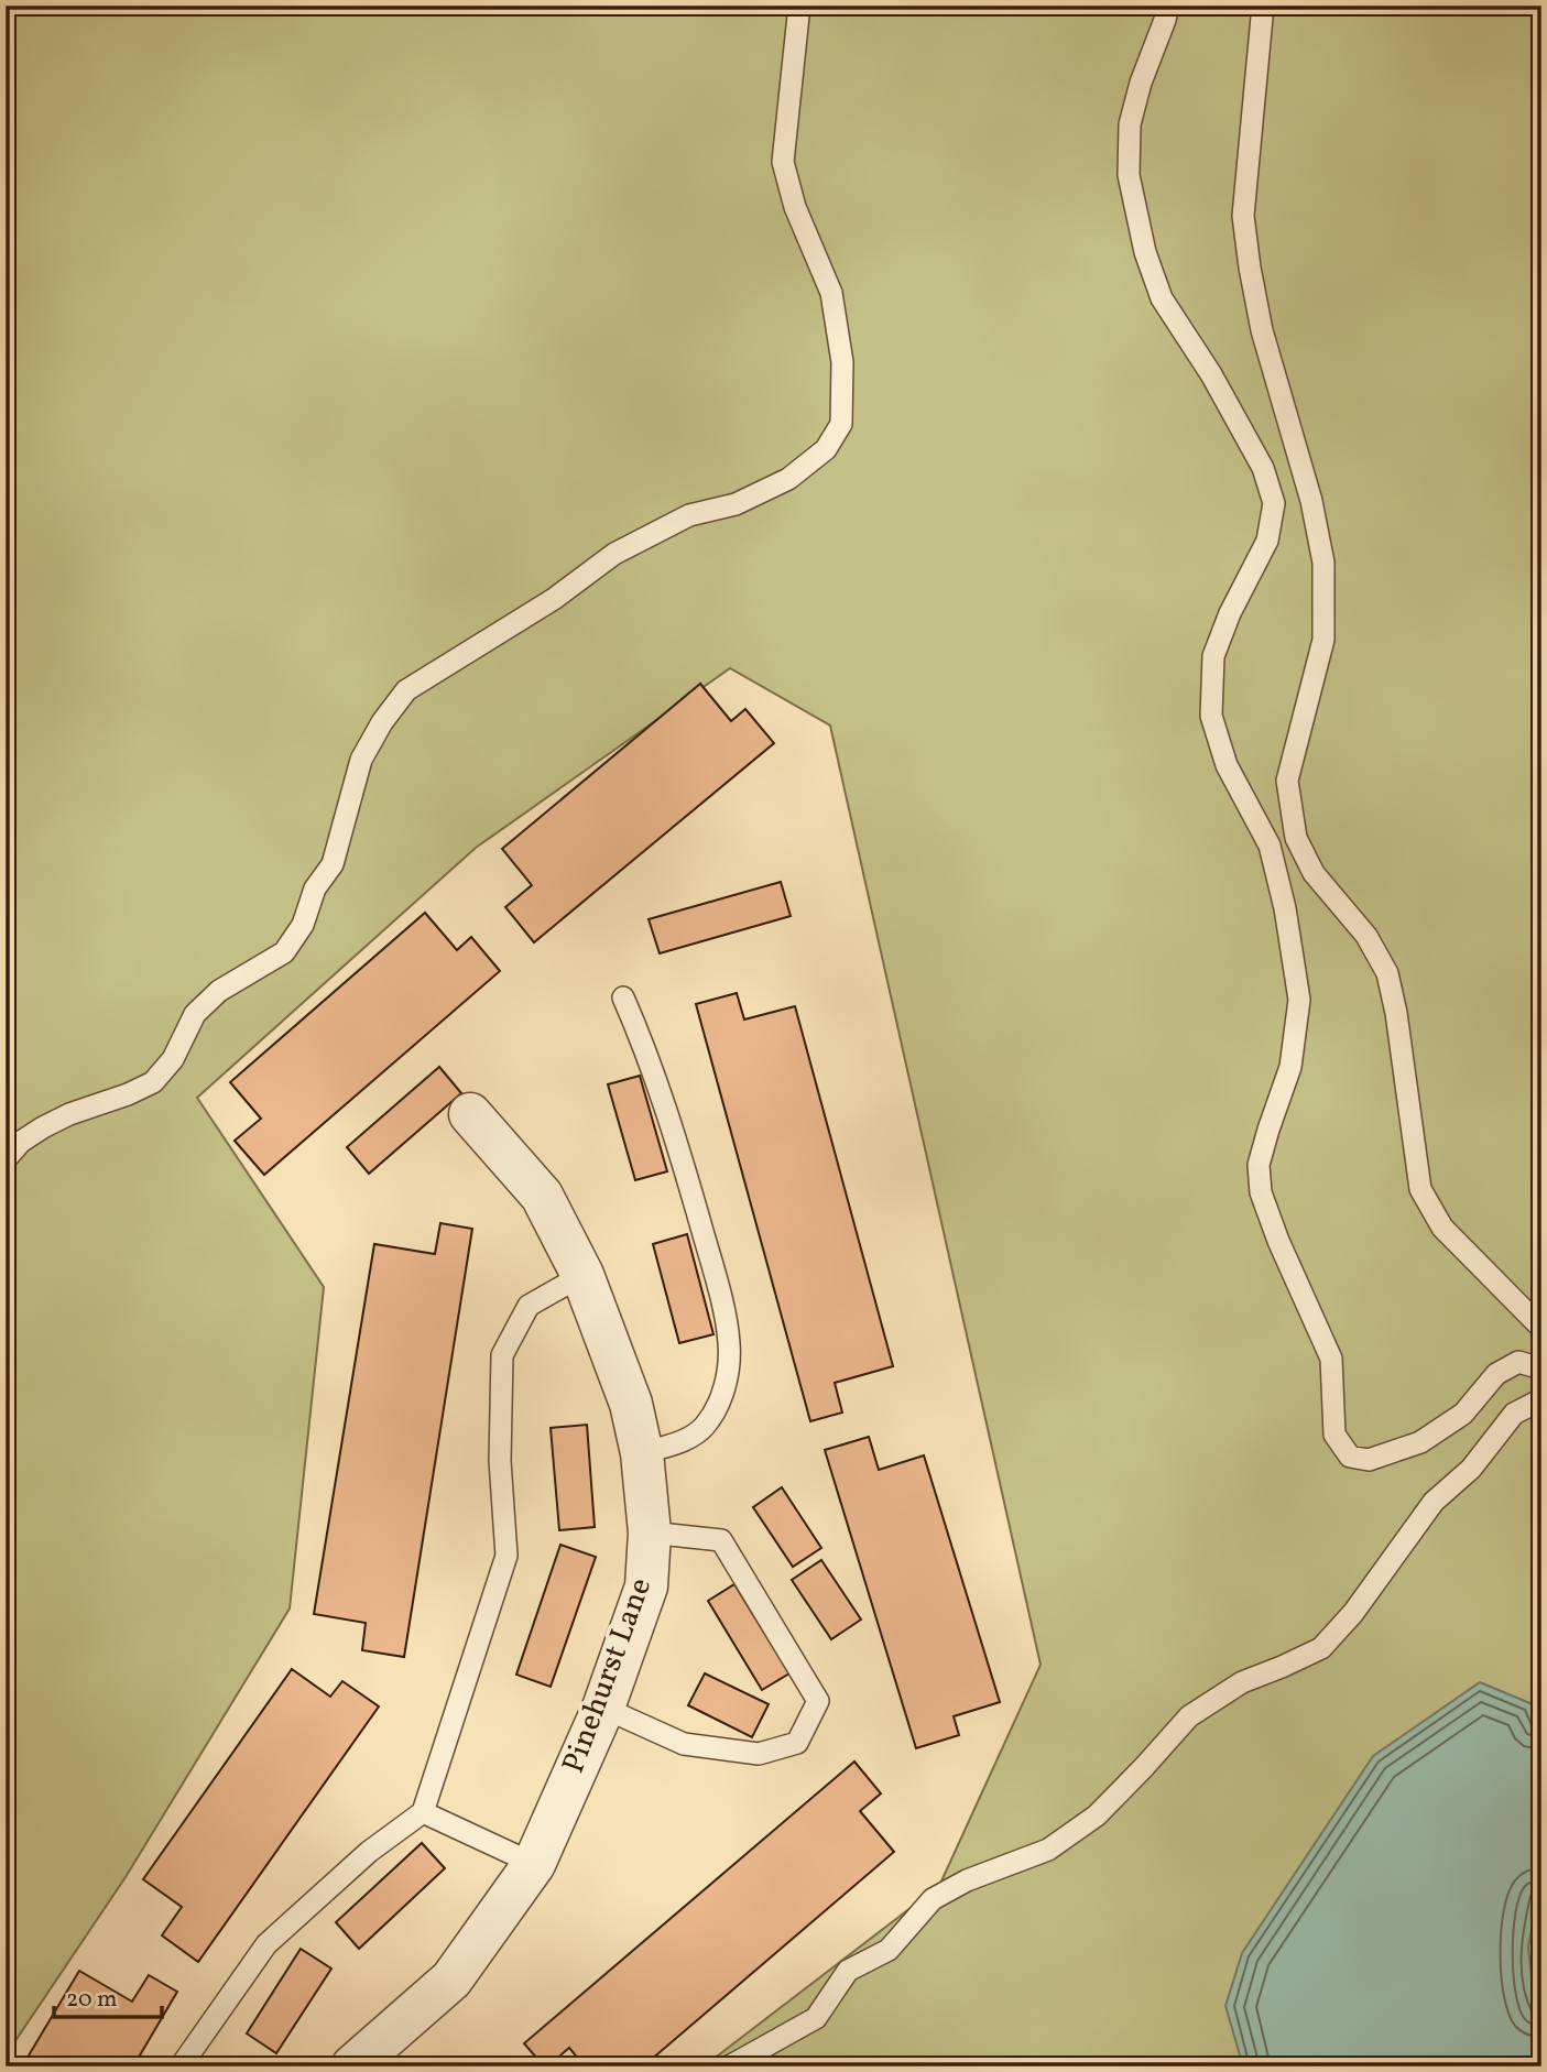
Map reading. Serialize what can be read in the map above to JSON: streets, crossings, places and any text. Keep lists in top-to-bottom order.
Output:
{
  "streets": {
    "street": ["Pinehurst Lane"]
  },
  "scale_bar": "20 m"
}
